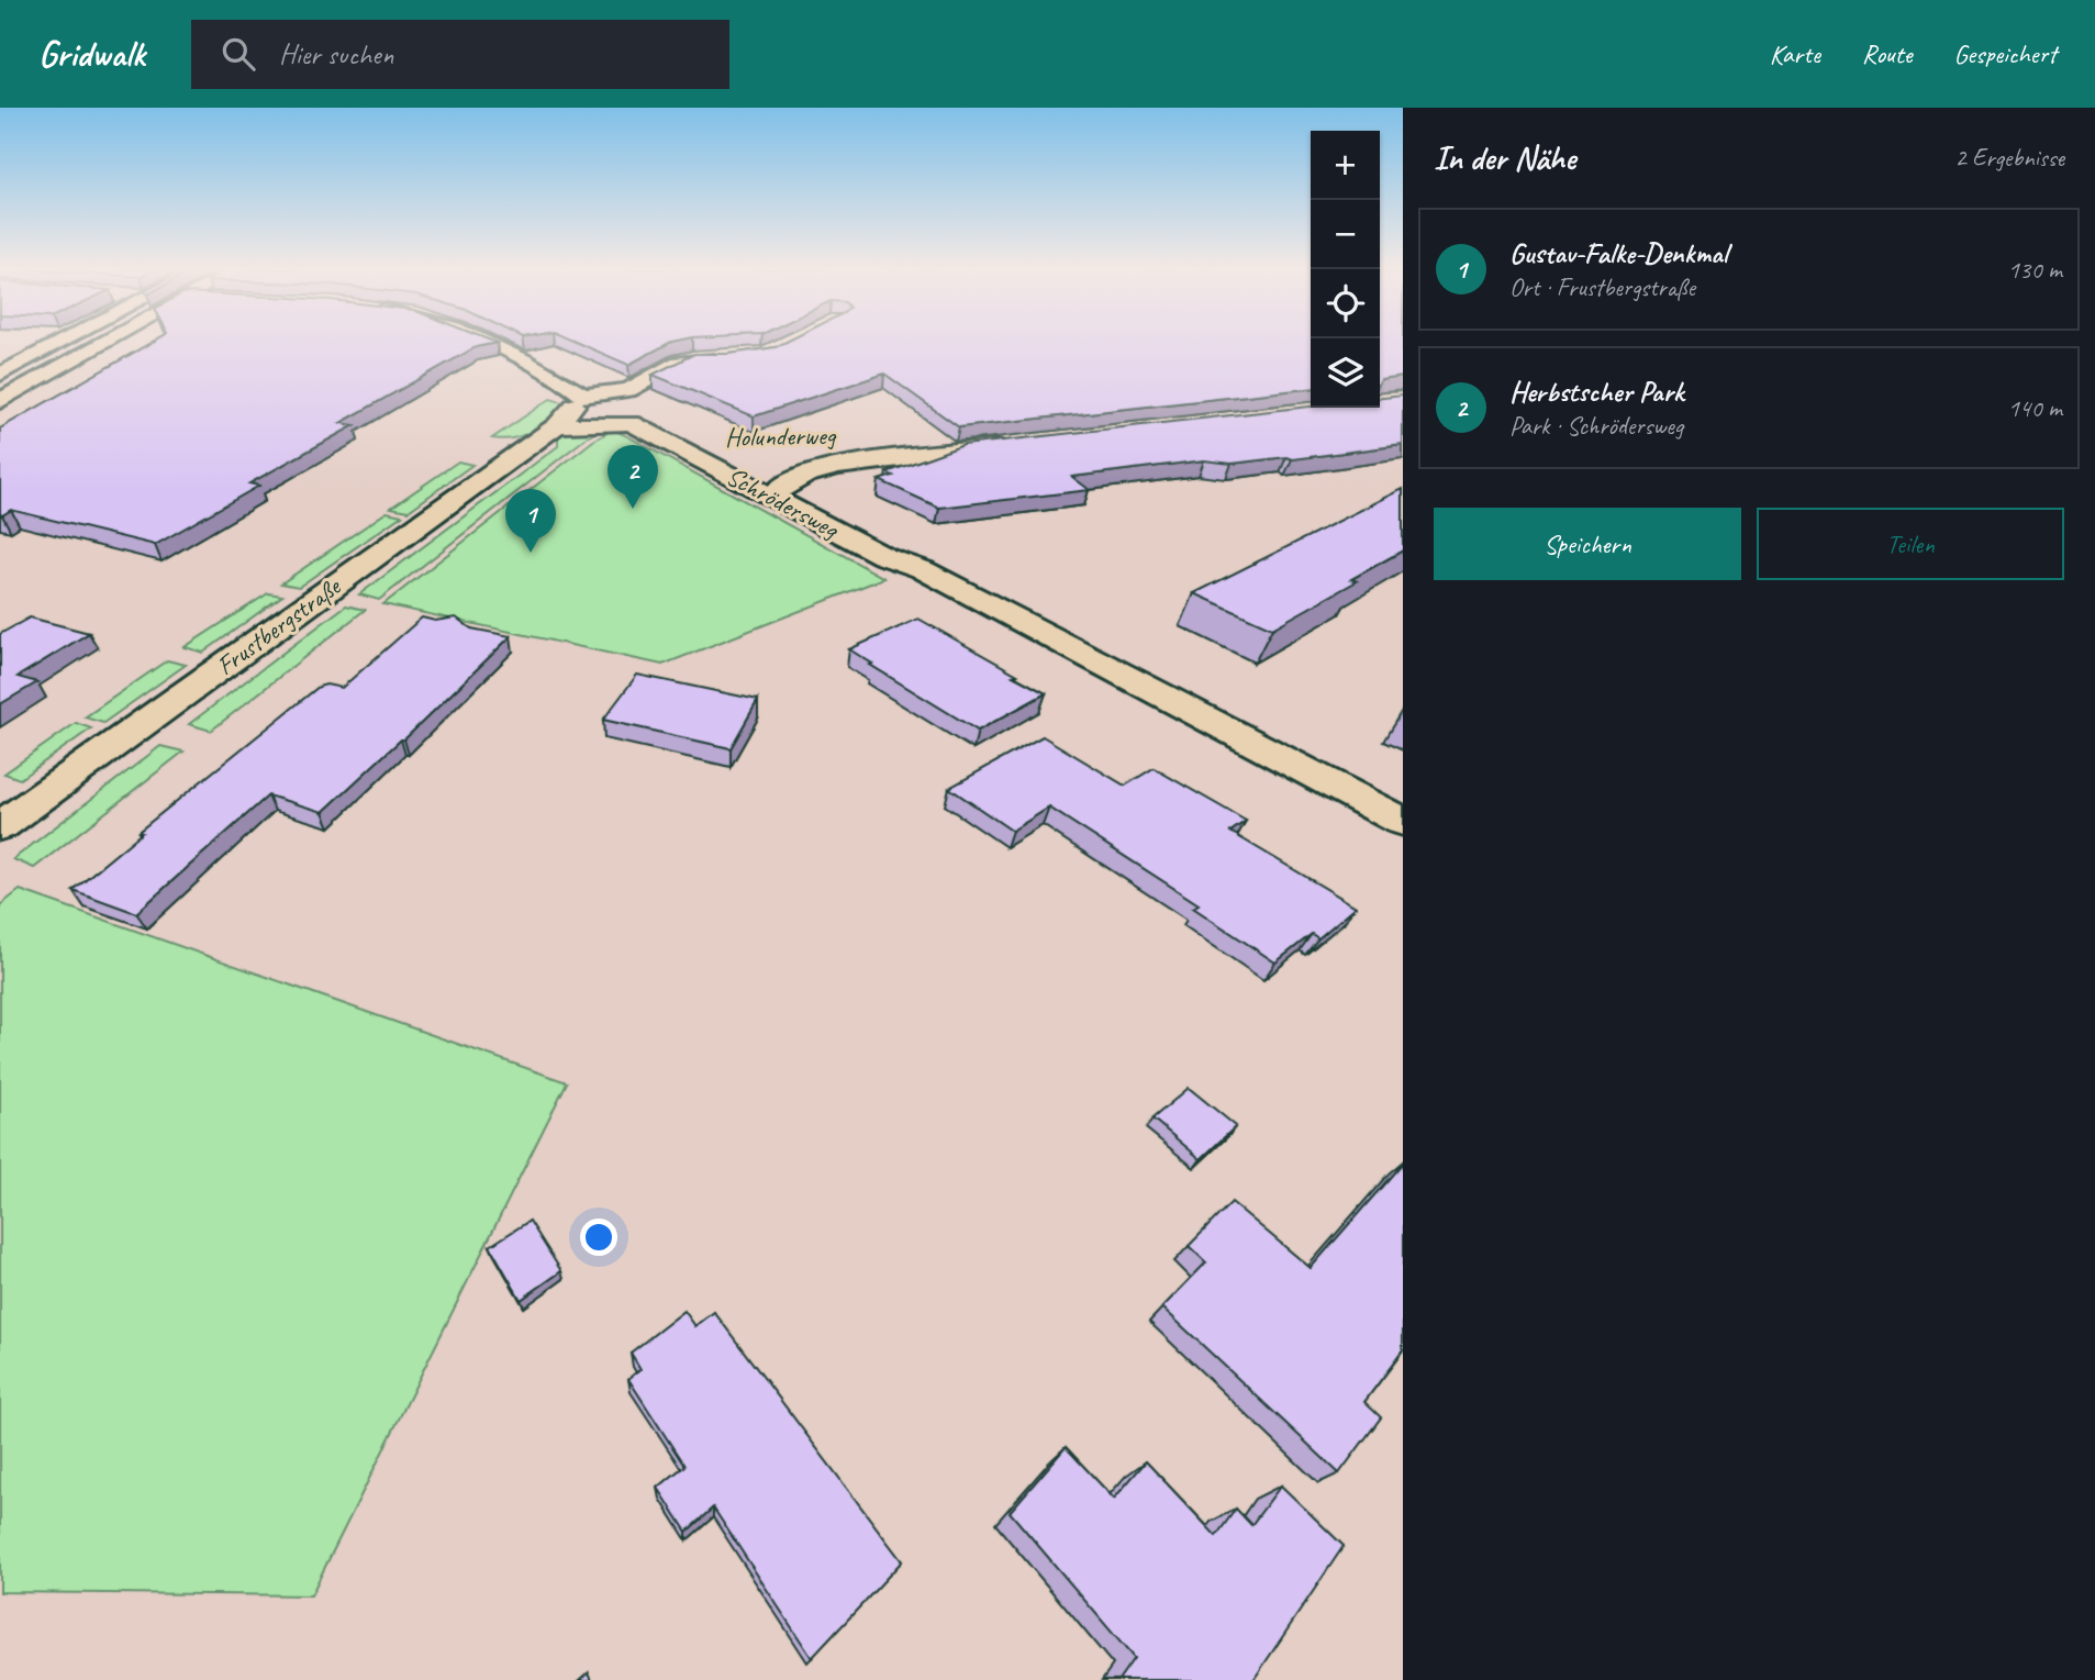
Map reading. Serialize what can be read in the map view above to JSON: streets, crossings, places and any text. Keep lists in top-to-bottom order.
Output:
{
  "streets": {
    "street": ["Holunderweg", "Schrödersweg", "Frustbergstraße"]
  },
  "crossings": [
    ["Holunderweg", "Schrödersweg"],
    ["Schrödersweg", "Frustbergstraße"]
  ],
  "page": {
    "header": "Gridwalk",
    "search": "Hier suchen",
    "nav": ["Karte", "Route", "Gespeichert"],
    "heading": ["In der Nähe", "2 Ergebnisse"],
    "map_buttons": ["+", "−"],
    "list": [
      {
        "mark": "1",
        "name": "Gustav-Falke-Denkmal",
        "note": "Ort · Frustbergstraße",
        "value": "130 m"
      },
      {
        "mark": "2",
        "name": "Herbstscher Park",
        "note": "Park · Schrödersweg",
        "value": "140 m"
      }
    ],
    "pins": ["2", "1"],
    "buttons": ["Speichern", "Teilen"]
  }
}
